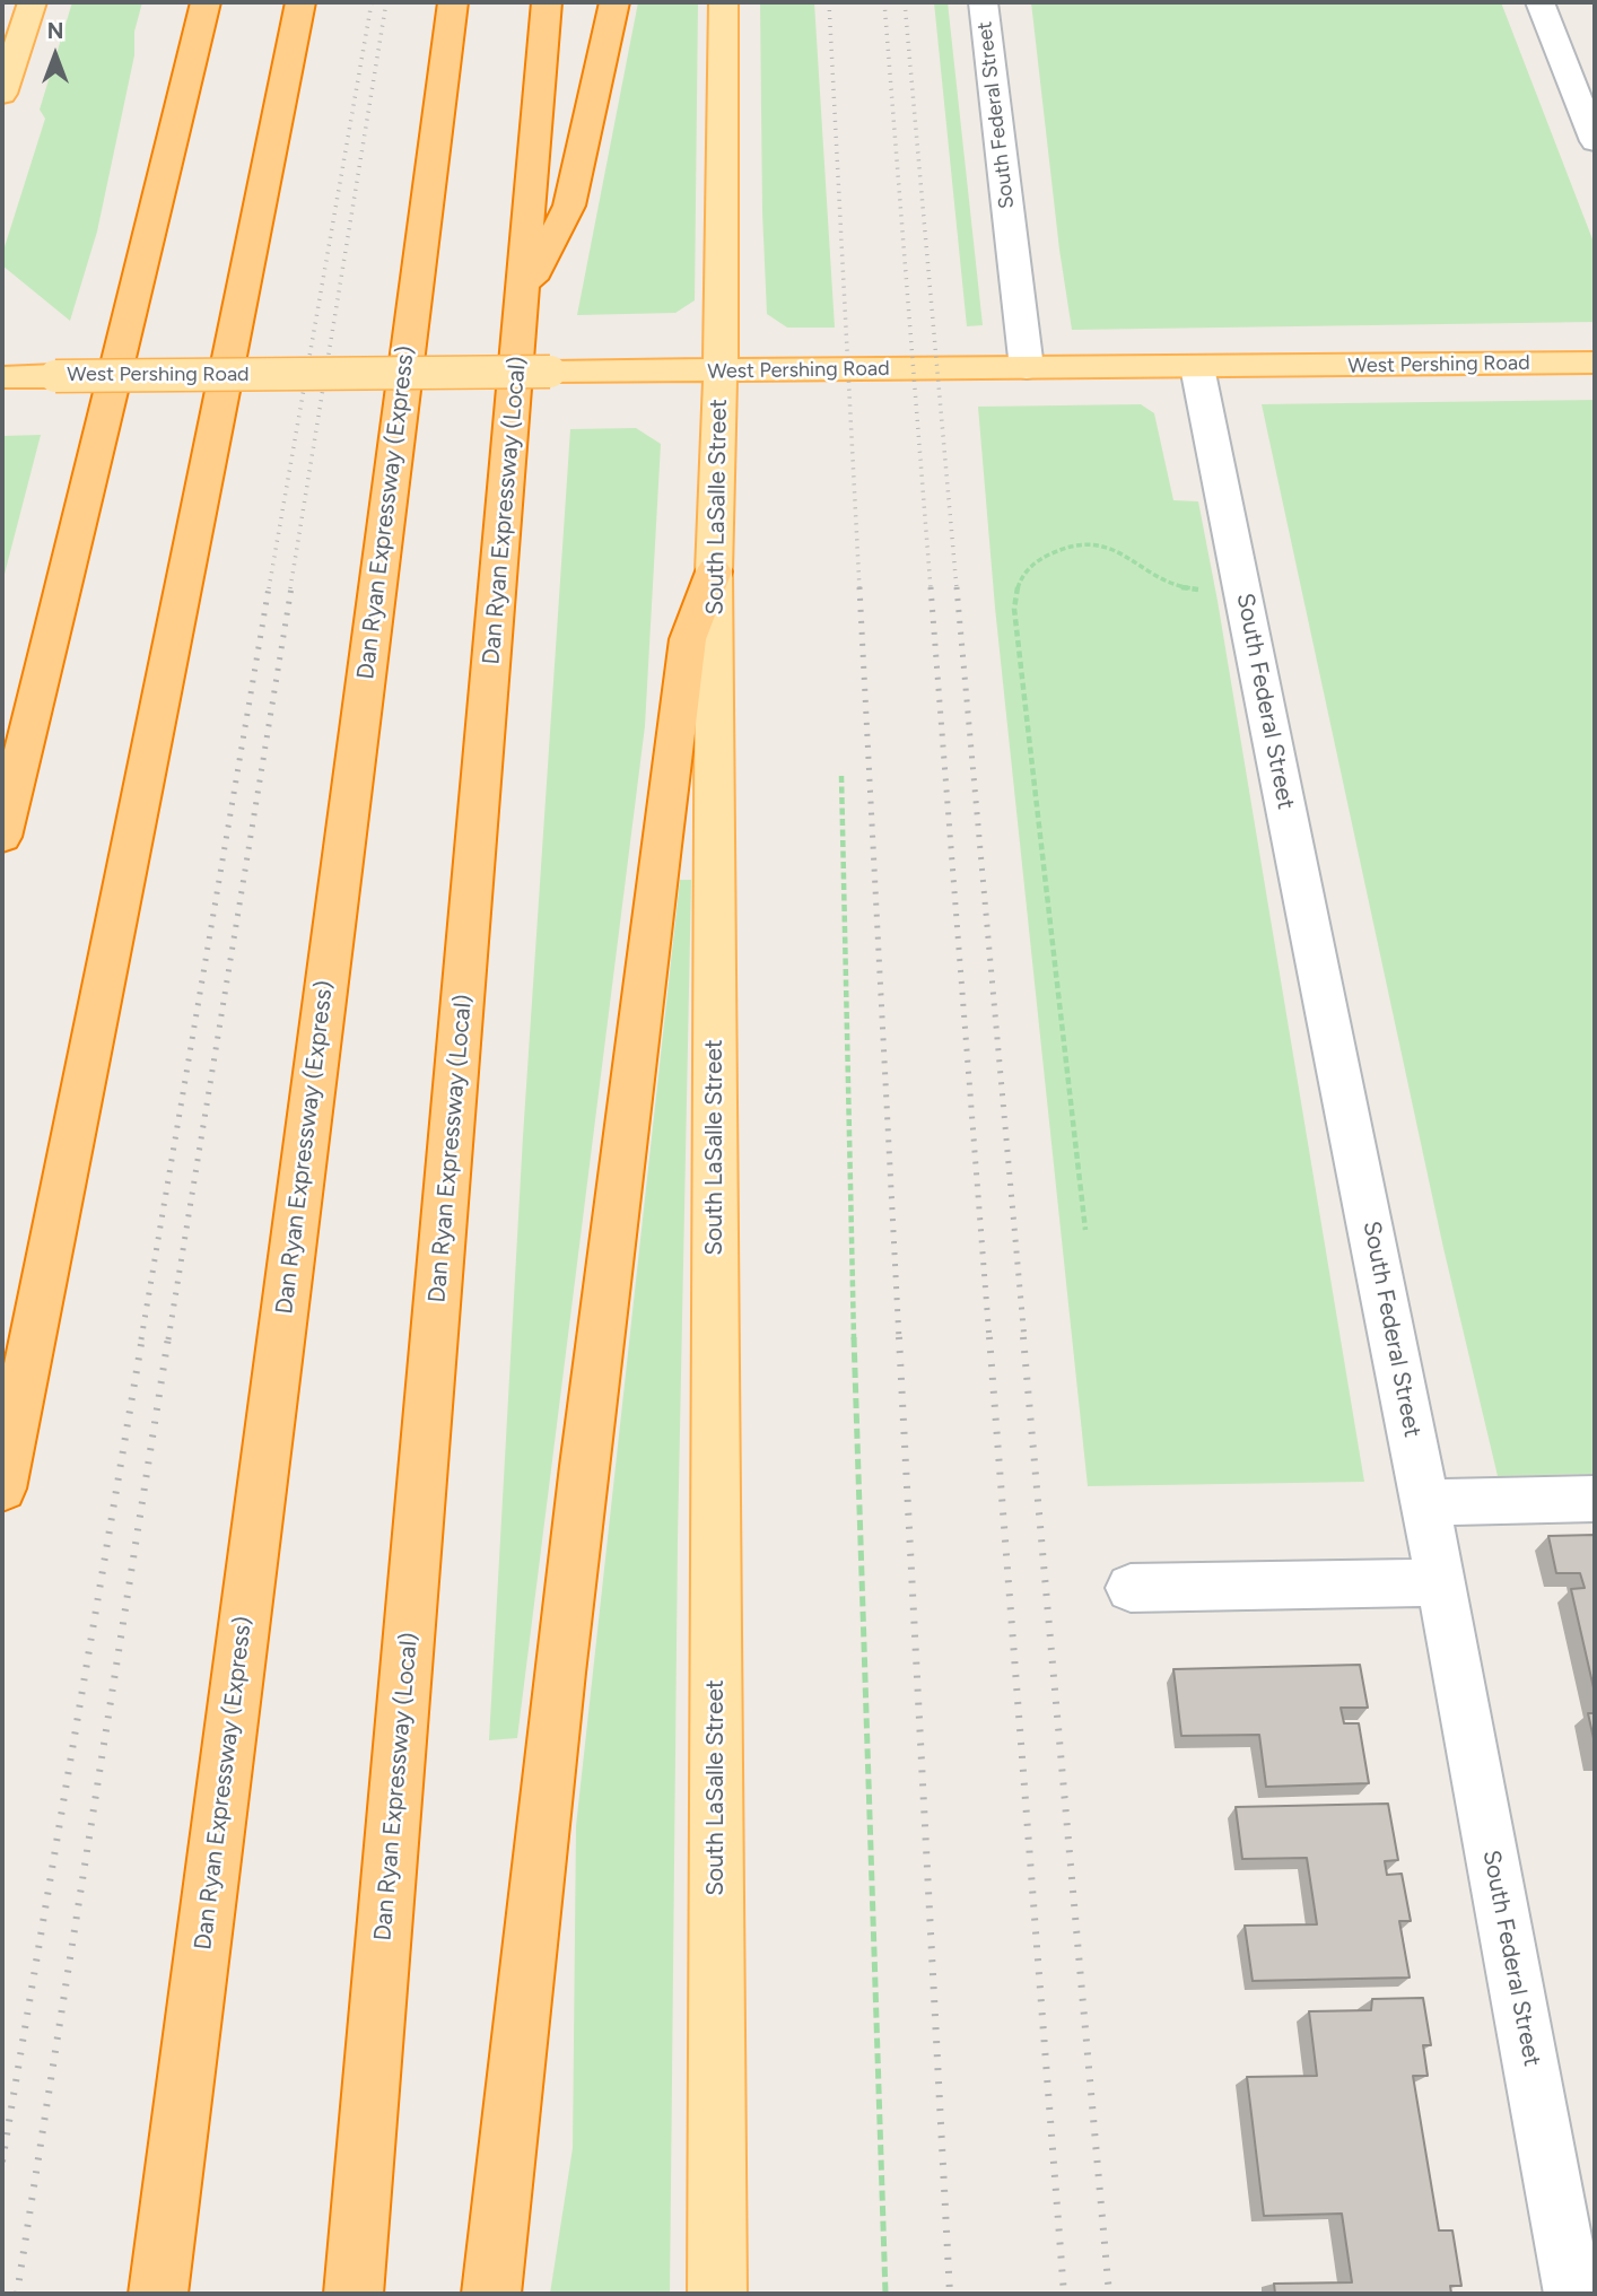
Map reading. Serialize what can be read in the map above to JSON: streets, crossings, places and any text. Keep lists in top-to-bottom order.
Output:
{
  "streets": {
    "highway": ["Dan Ryan Expressway (Local)", "Dan Ryan Expressway (Express)"],
    "main road": ["West Pershing Road", "South LaSalle Street"],
    "street": ["South Federal Street"]
  },
  "crossings": [
    ["South Federal Street", "West Pershing Road"],
    ["West Pershing Road", "South LaSalle Street"]
  ],
  "north": "top"
}
